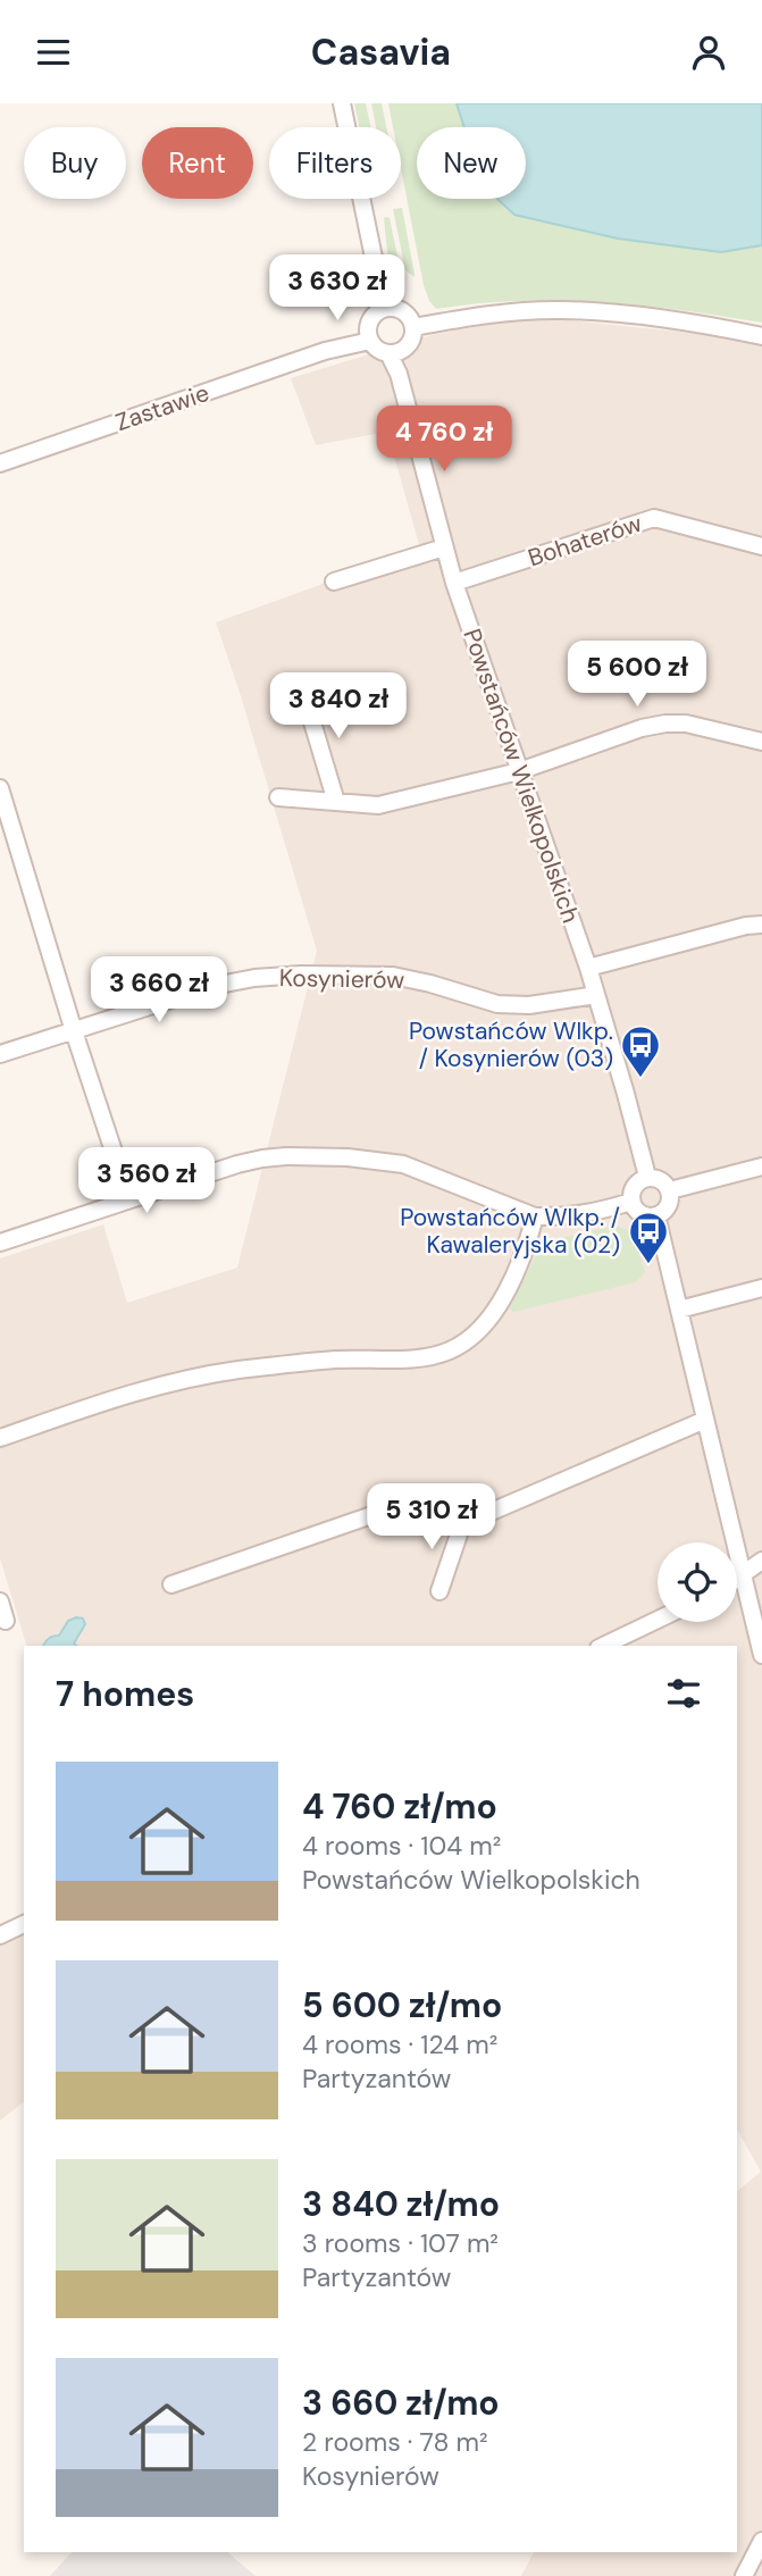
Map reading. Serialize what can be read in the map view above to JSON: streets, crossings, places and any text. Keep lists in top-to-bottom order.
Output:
{
  "streets": {
    "street": [
      "Zastawie",
      "Bohaterów",
      "Powstańców Wielkopolskich",
      "Kosynierów"
    ]
  },
  "crossings": [
    ["Zastawie", "Powstańców Wielkopolskich"],
    ["Bohaterów", "Powstańców Wielkopolskich"],
    ["Powstańców Wielkopolskich", "Kosynierów"]
  ],
  "places": {
    "bus stop": ["Powstańców Wlkp. / Kosynierów (03)", "Powstańców Wlkp. / Kawaleryjska (02)"]
  },
  "page": {
    "header": "Casavia",
    "chip": [
      "Buy",
      "Rent",
      "Filters",
      "New"
    ],
    "price": [
      "3 630 zł",
      "4 760 zł",
      "5 600 zł",
      "3 840 zł",
      "3 660 zł",
      "3 560 zł",
      "5 310 zł"
    ],
    "heading": "7 homes",
    "list": [
      {
        "name": "4 760 zł/mo",
        "note": "4 rooms · 104 m² · Powstańców Wielkopolskich"
      },
      {
        "name": "5 600 zł/mo",
        "note": "4 rooms · 124 m² · Partyzantów"
      },
      {
        "name": "3 840 zł/mo",
        "note": "3 rooms · 107 m² · Partyzantów"
      },
      {
        "name": "3 660 zł/mo",
        "note": "2 rooms · 78 m² · Kosynierów"
      }
    ]
  }
}
